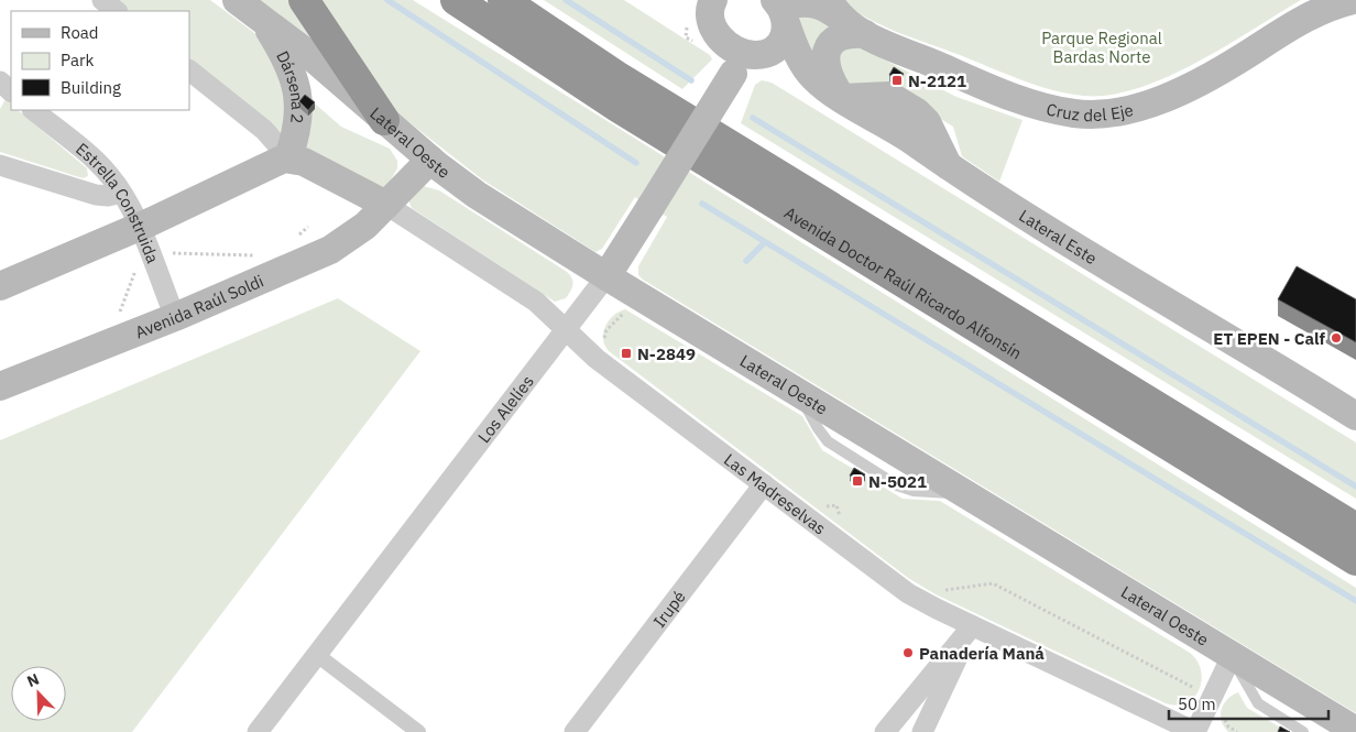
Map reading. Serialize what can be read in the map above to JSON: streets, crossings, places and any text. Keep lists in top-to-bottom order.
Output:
{
  "streets": {
    "highway": ["Avenida Doctor Raúl Ricardo Alfonsín"],
    "main road": [
      "Dársena 2",
      "Cruz del Eje",
      "Lateral Oeste",
      "Lateral Este",
      "Avenida Raúl Soldi",
      "Los Alelíes"
    ],
    "street": ["Estrella Construida", "Las Madreselvas", "Irupé"]
  },
  "crossings": [
    ["Dársena 2", "Lateral Oeste"],
    ["Lateral Oeste", "Avenida Raúl Soldi"],
    ["Lateral Oeste", "Los Alelíes"],
    ["Estrella Construida", "Avenida Raúl Soldi"],
    ["Avenida Raúl Soldi", "Las Madreselvas"],
    ["Los Alelíes", "Las Madreselvas"],
    ["Las Madreselvas", "Irupé"]
  ],
  "parks": ["Parque Regional Bardas Norte"],
  "places": {
    "transit": ["N-2121", "N-2849", "N-5021"],
    "other": ["ET EPEN - Calf", "Panadería Maná"]
  },
  "legend": ["Road", "Park", "Building"],
  "scale_bar": "50 m",
  "north": "top left"
}
